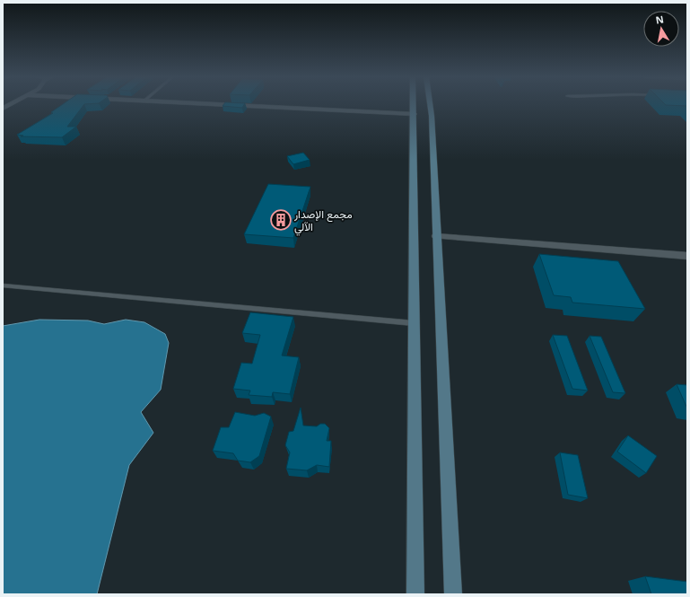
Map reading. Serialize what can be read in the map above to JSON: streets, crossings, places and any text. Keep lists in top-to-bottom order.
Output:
{
  "places": {
    "building": ["مجمع الإصدار الآلي"]
  },
  "north": "top"
}
